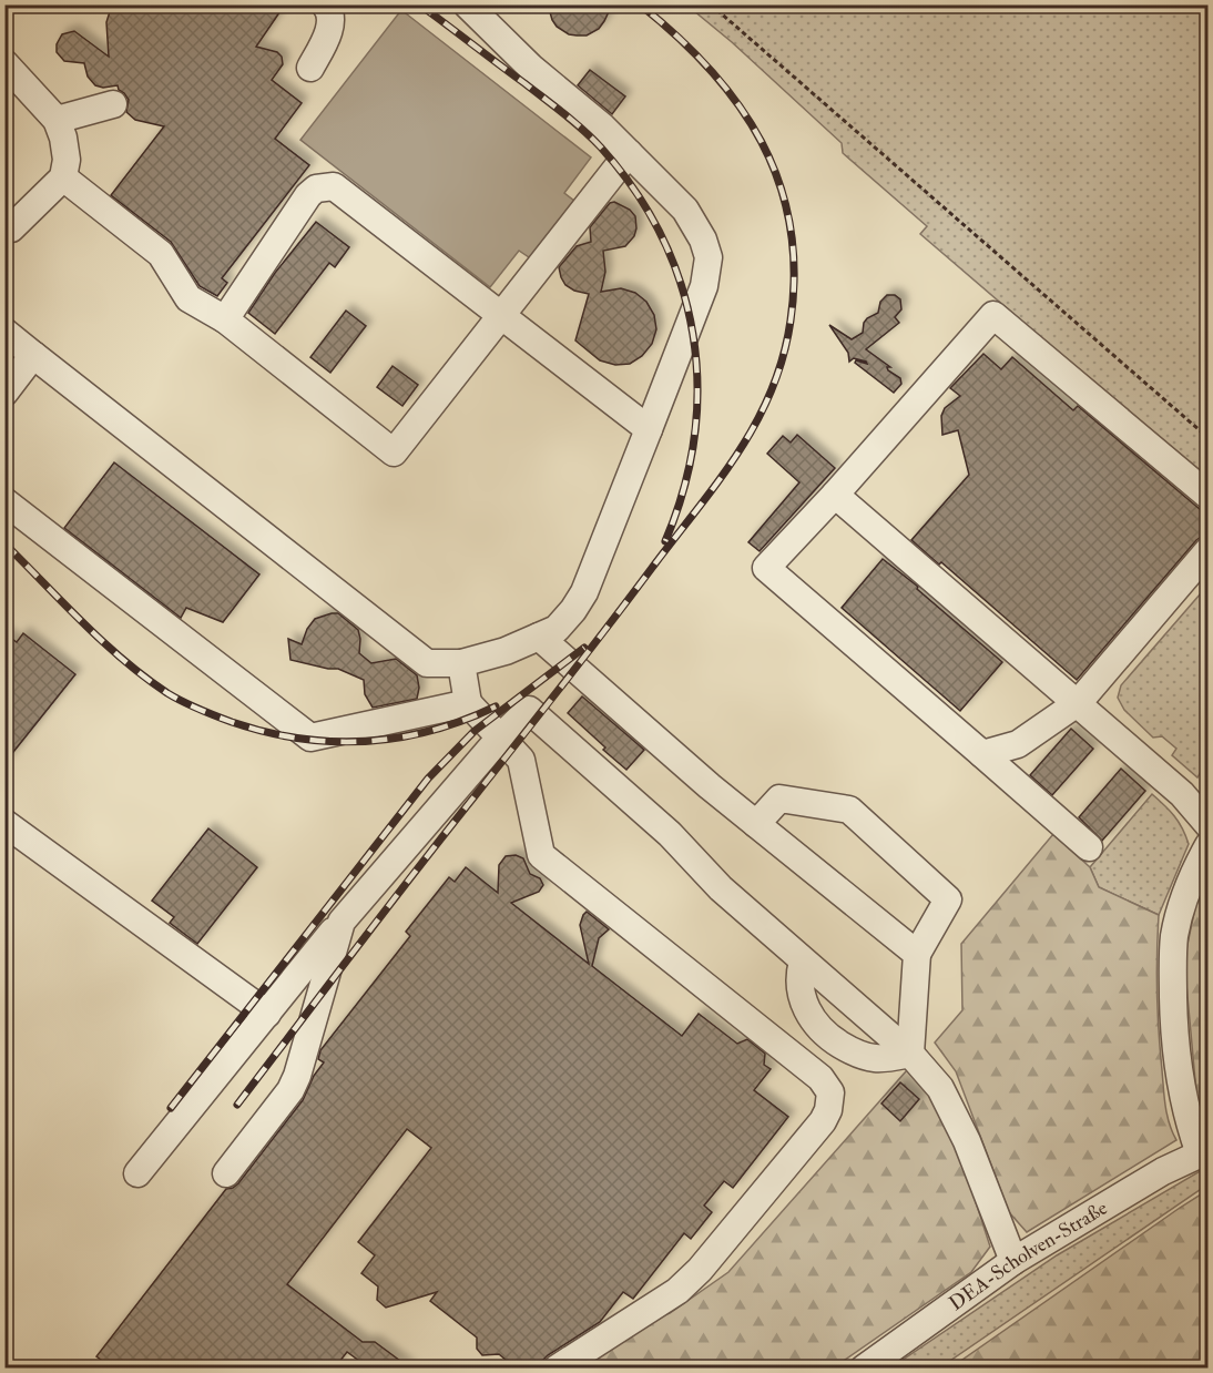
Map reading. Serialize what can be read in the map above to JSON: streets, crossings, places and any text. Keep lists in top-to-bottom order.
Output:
{
  "streets": {
    "street": ["DEA-Scholven-Straße"]
  }
}
